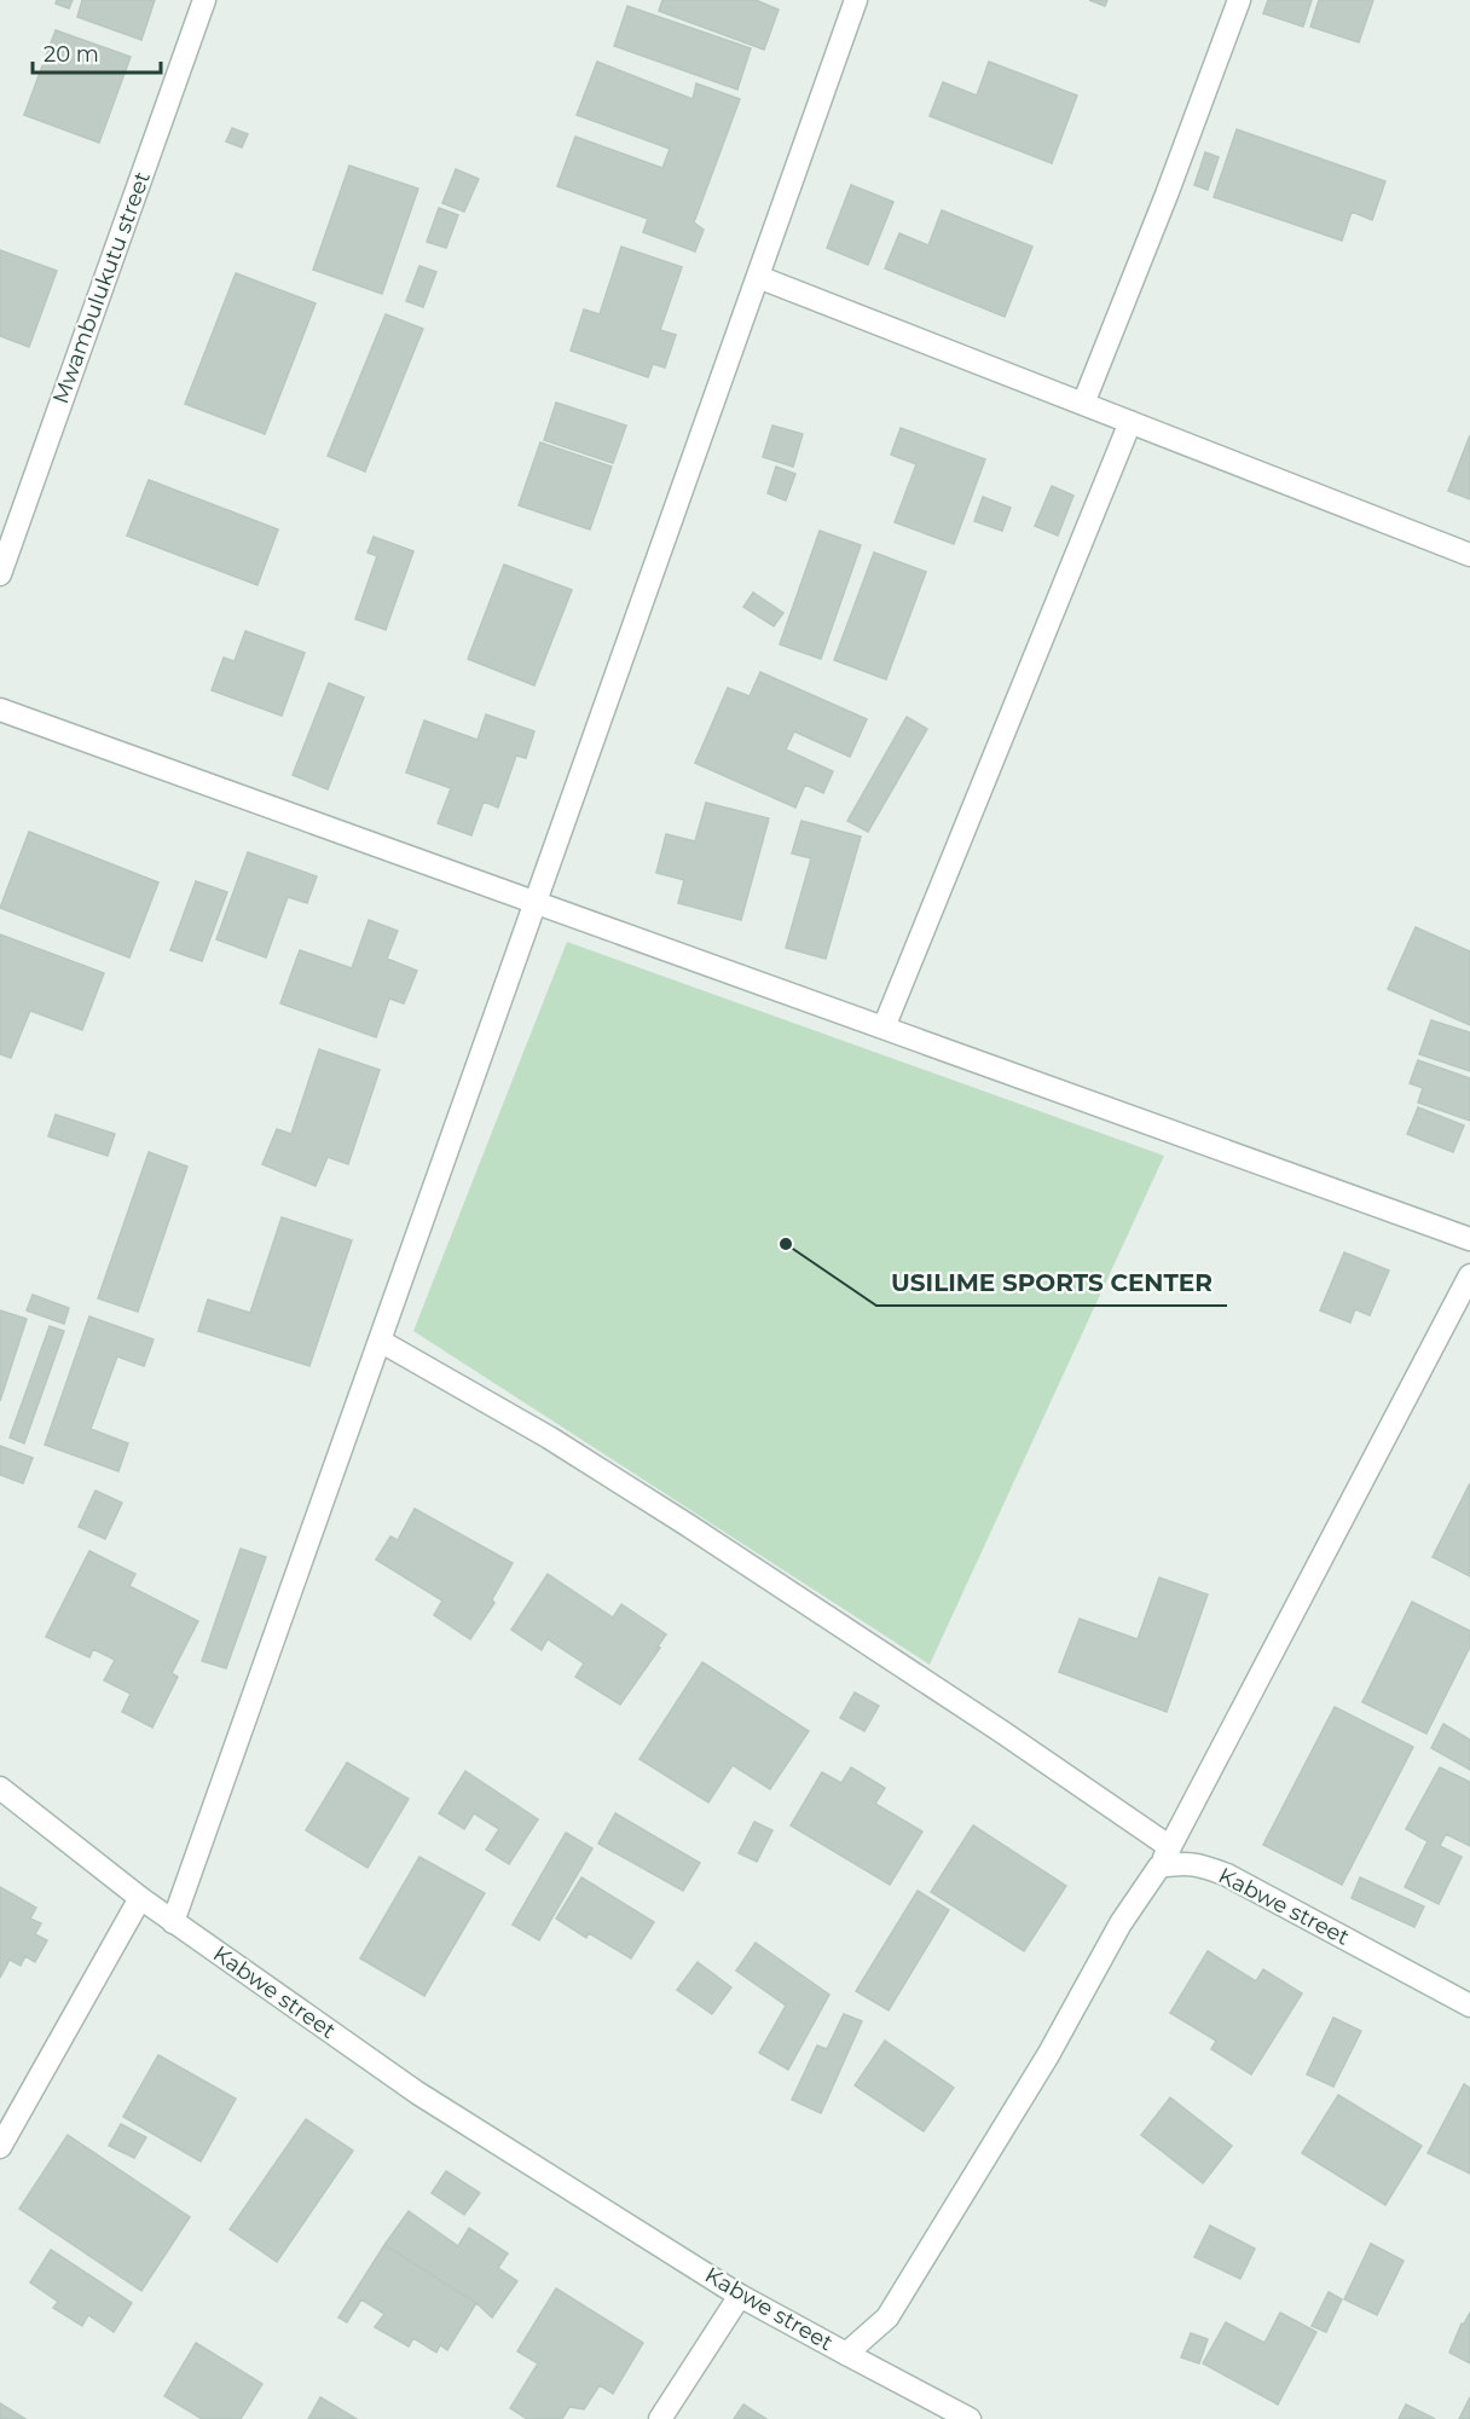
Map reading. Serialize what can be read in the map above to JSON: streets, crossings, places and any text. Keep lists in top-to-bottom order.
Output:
{
  "streets": {
    "street": ["Mwambulukutu street", "Kabwe street"]
  },
  "places": ["USILIME SPORTS CENTER"],
  "scale_bar": "20 m"
}
